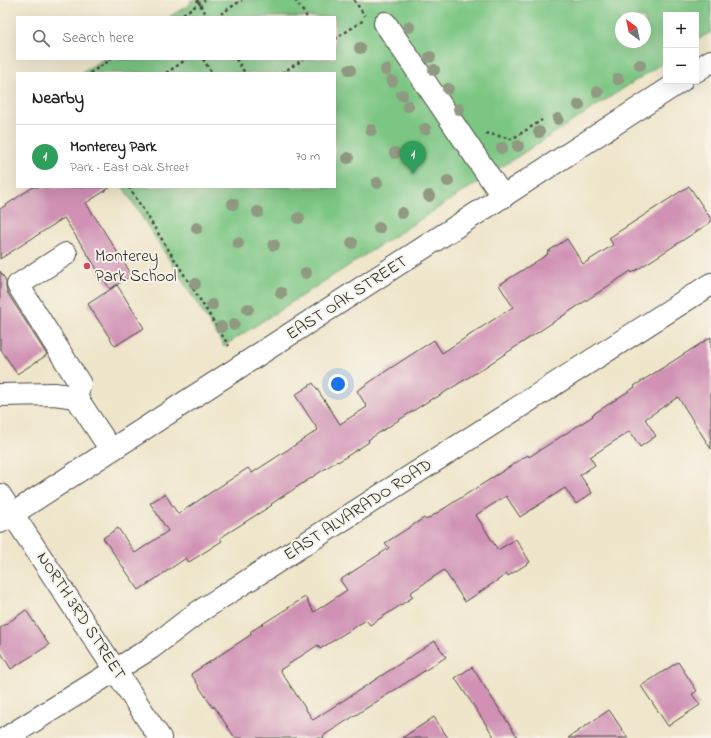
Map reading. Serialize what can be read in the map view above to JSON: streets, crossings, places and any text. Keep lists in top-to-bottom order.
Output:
{
  "streets": {
    "street": ["EAST OAK STREET", "EAST ALVARADO ROAD", "NORTH 3RD STREET"]
  },
  "crossings": [
    ["EAST OAK STREET", "NORTH 3RD STREET"],
    ["EAST ALVARADO ROAD", "NORTH 3RD STREET"]
  ],
  "places": ["Monterey Park School"],
  "north": "top left",
  "page": {
    "map_buttons": ["+", "−"],
    "search": "Search here",
    "heading": "Nearby",
    "list": [
      {
        "mark": "1",
        "name": "Monterey Park",
        "note": "Park · East Oak Street",
        "value": "70 m"
      }
    ],
    "pins": "1"
  }
}
